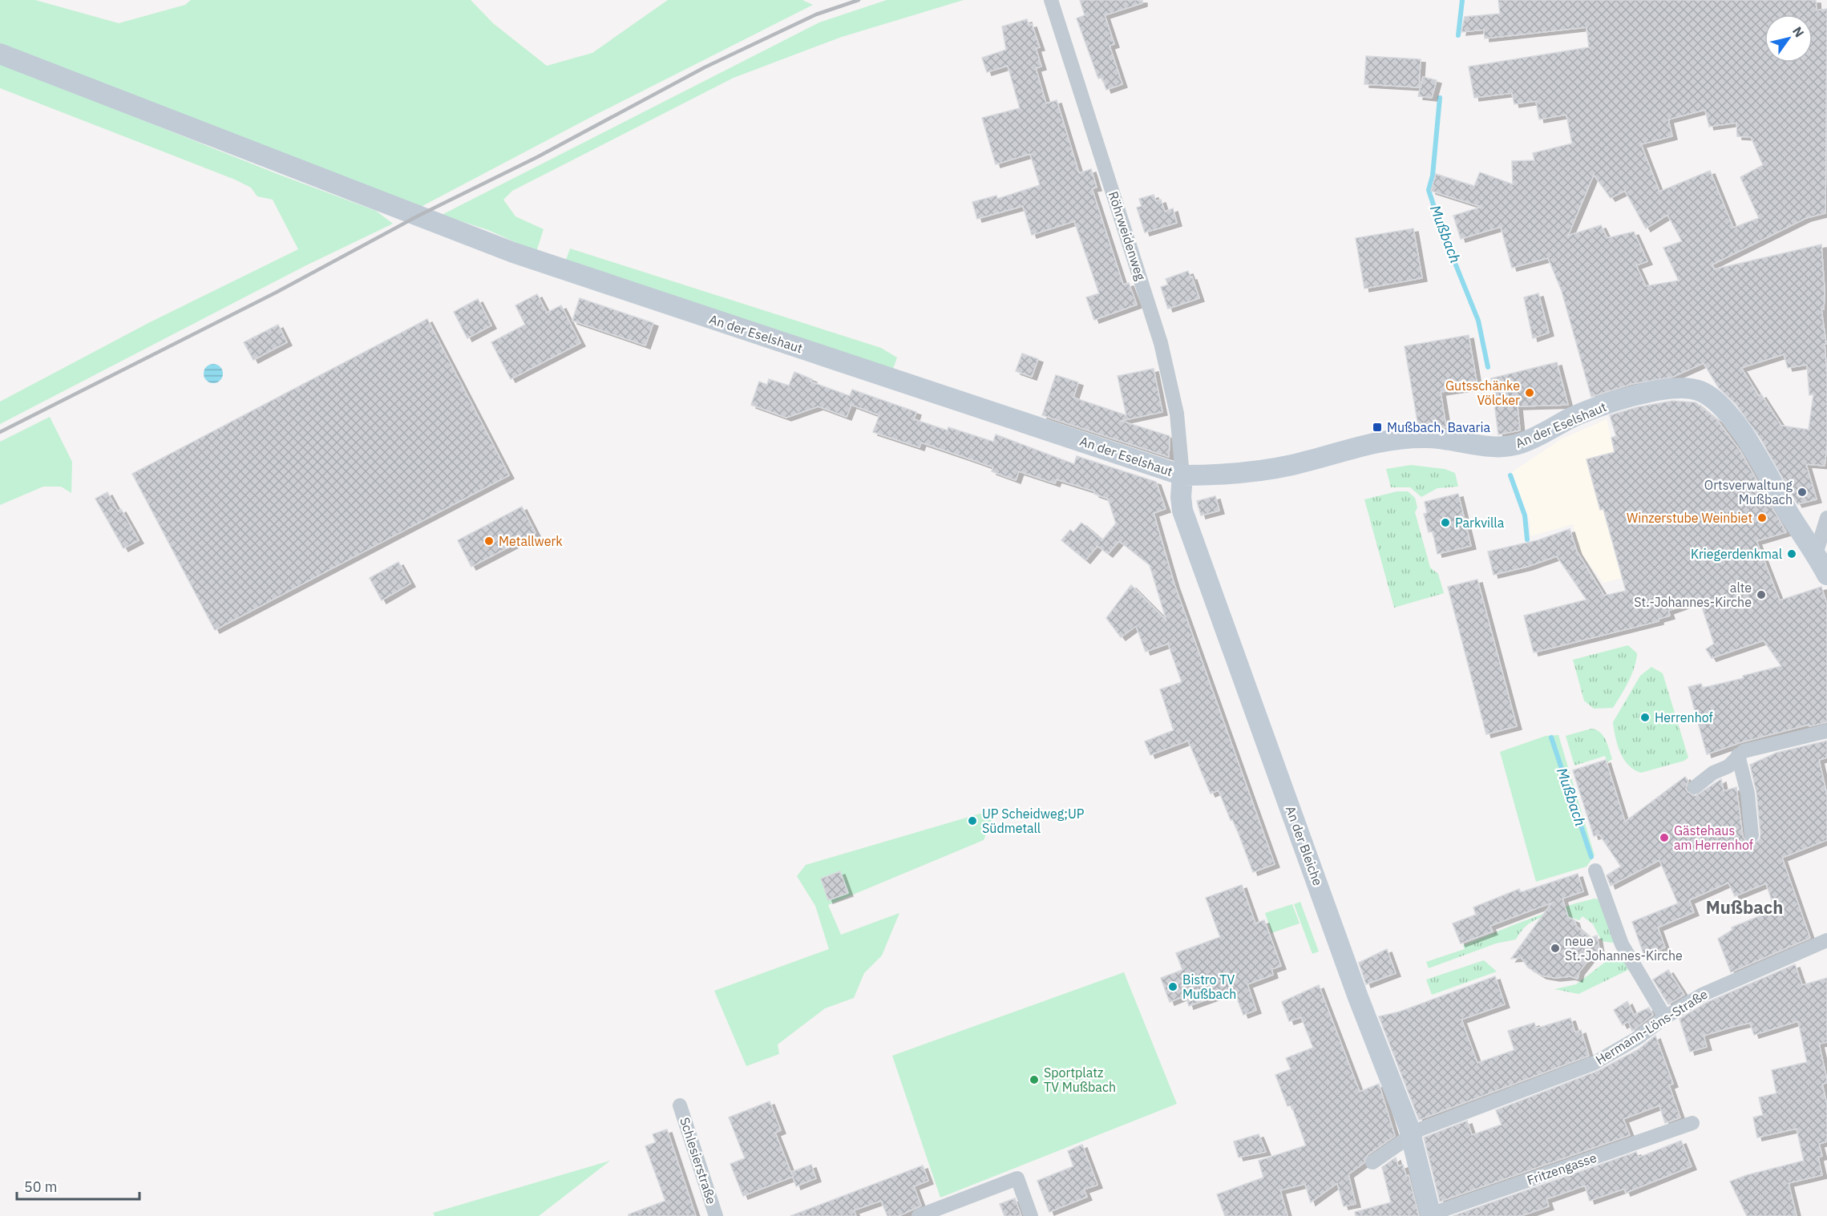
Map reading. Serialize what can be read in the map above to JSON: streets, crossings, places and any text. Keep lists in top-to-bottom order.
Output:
{
  "streets": {
    "main road": ["An der Eselshaut", "An der Bleiche"],
    "street": [
      "Röhrweidenweg",
      "Hermann-Löns-Straße",
      "Schlesierstraße",
      "Fritzengasse"
    ]
  },
  "crossings": [
    ["Röhrweidenweg", "An der Eselshaut"],
    ["Röhrweidenweg", "An der Bleiche"],
    ["An der Eselshaut", "An der Bleiche"],
    ["An der Bleiche", "Hermann-Löns-Straße"],
    ["An der Bleiche", "Fritzengasse"]
  ],
  "districts": ["Mußbach"],
  "water": ["Mußbach"],
  "places": {
    "other": [
      "Gutsschänke Völcker",
      "Ortsverwaltung Mußbach",
      "Winzerstube Weinbiet",
      "Parkvilla",
      "Metallwerk",
      "Kriegerdenkmal",
      "alte St.-Johannes-Kirche",
      "Herrenhof",
      "UP Scheidweg;UP Südmetall",
      "Gästehaus am Herrenhof",
      "neue St.-Johannes-Kirche",
      "Bistro TV Mußbach",
      "Sportplatz TV Mußbach"
    ],
    "transit": ["Mußbach, Bavaria"]
  },
  "scale_bar": "50 m",
  "north": "top right"
}
